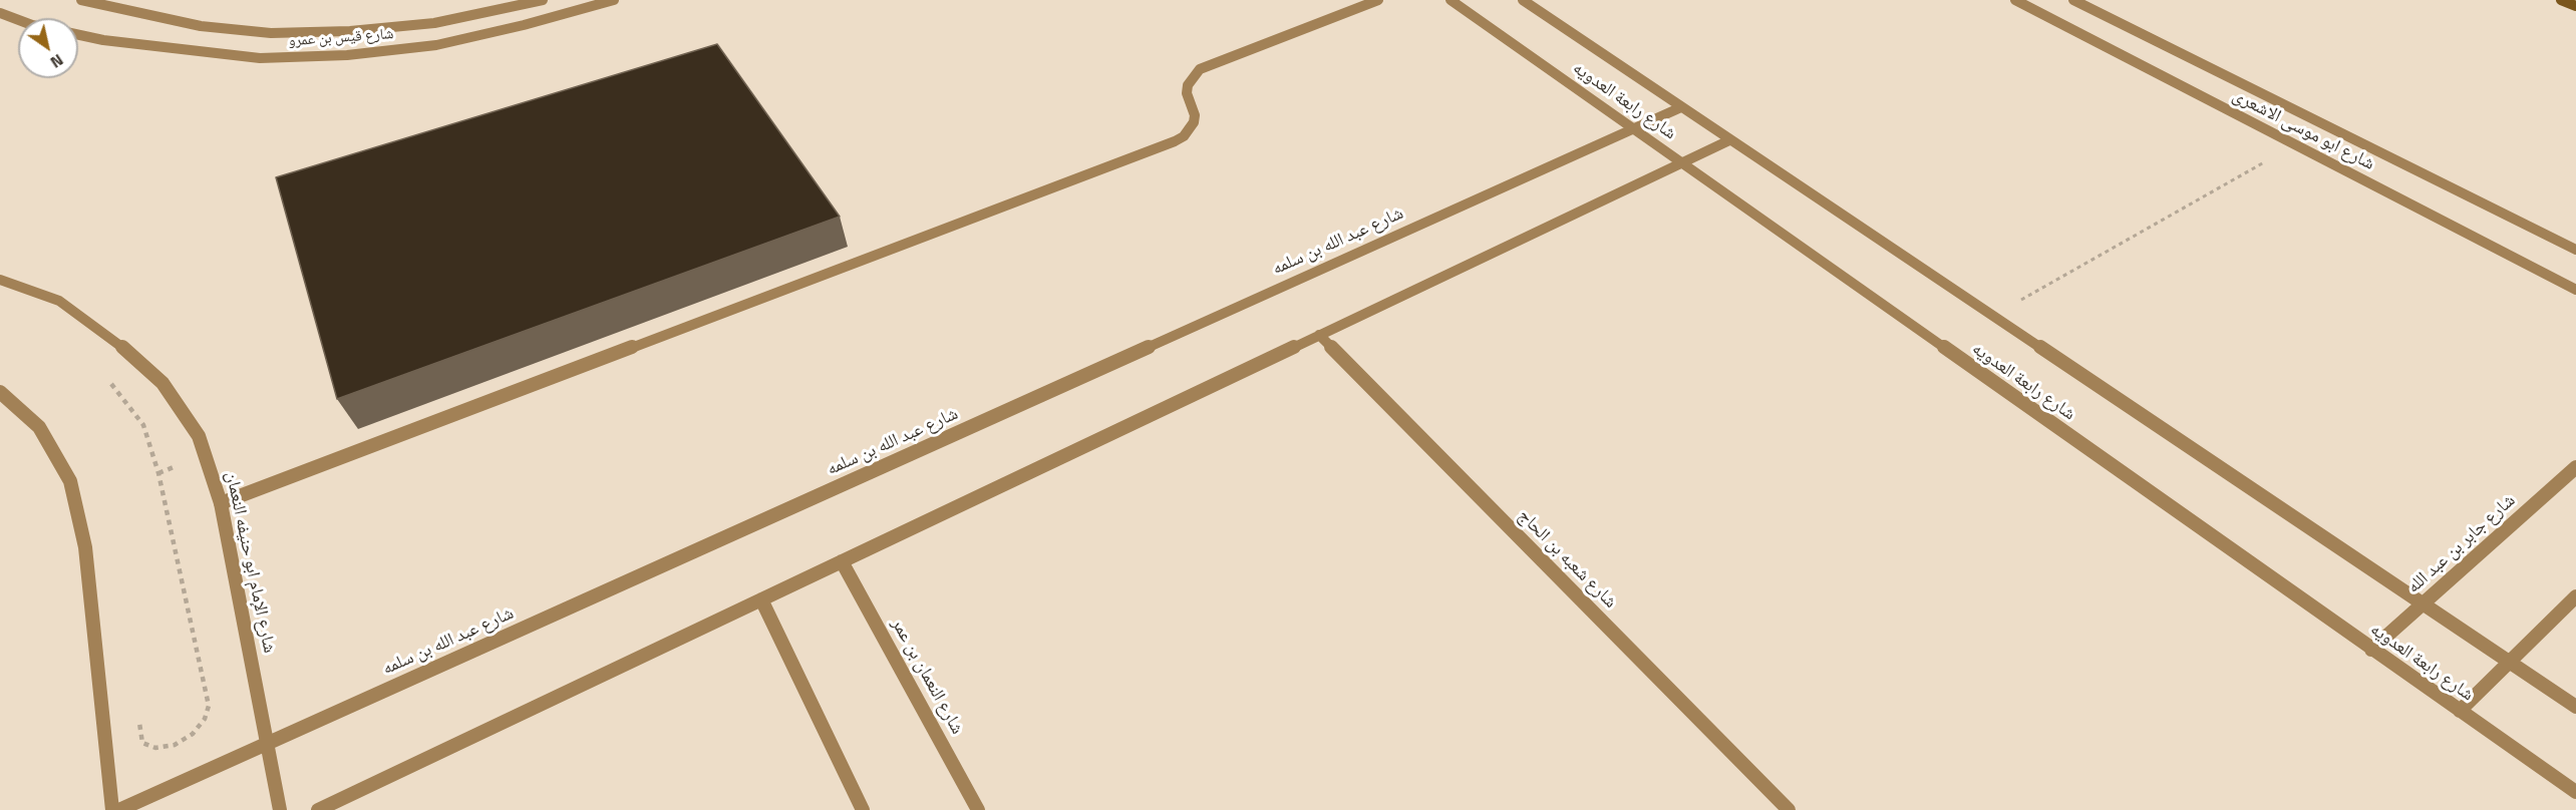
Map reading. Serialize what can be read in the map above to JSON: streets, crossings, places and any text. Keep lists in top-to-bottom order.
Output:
{
  "streets": {
    "street": [
      "شارع قيس بن عمرو",
      "شارع رابعة العدويه",
      "شارع ابو موسى الاشعرى",
      "شارع عبد الله بن سلمه",
      "شارع جابر بن عبد الله",
      "شارع شعبه بن الحاج",
      "شارع الإمام ابو حنيفه النعمان",
      "شارع النعمان بن عمر"
    ]
  },
  "crossings": [
    ["شارع رابعة العدويه", "شارع عبد الله بن سلمه"],
    ["شارع رابعة العدويه", "شارع جابر بن عبد الله"],
    ["شارع عبد الله بن سلمه", "شارع الإمام ابو حنيفه النعمان"]
  ],
  "north": "bottom right"
}
